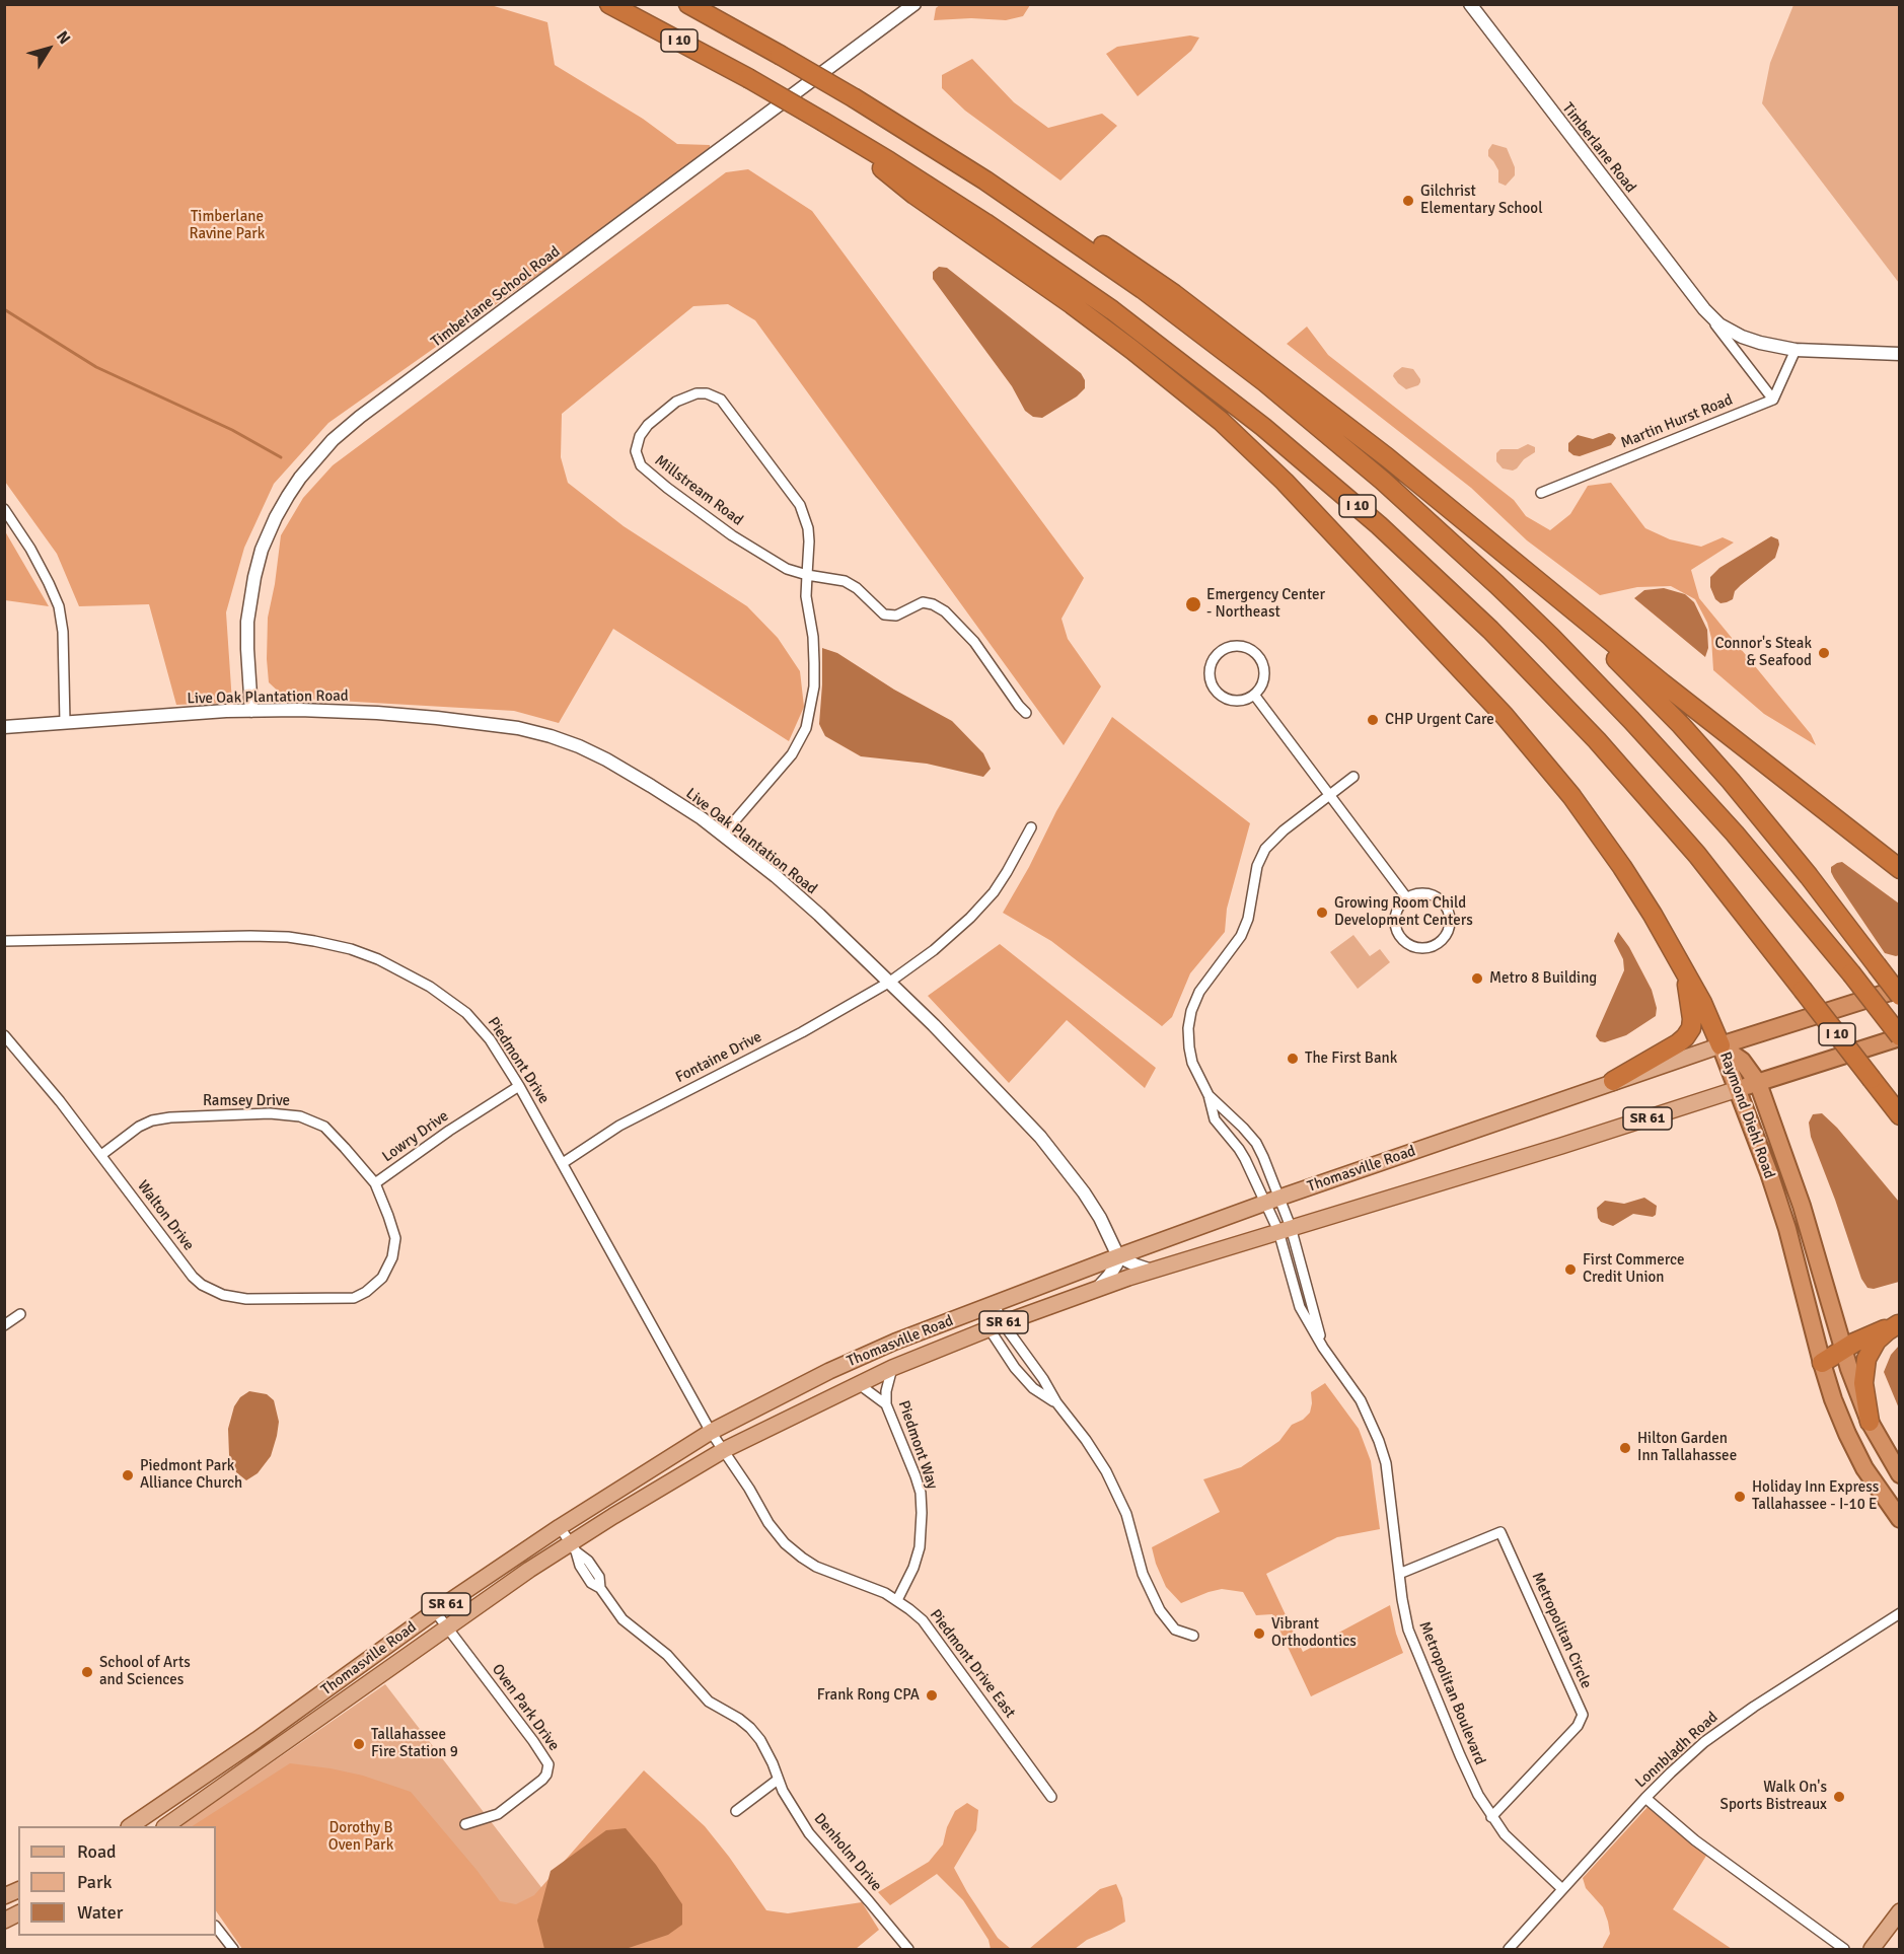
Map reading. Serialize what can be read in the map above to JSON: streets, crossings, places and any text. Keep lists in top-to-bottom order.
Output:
{
  "streets": {
    "highway": [
      "I 10",
      "Raymond Diehl Road",
      "SR 61",
      "Thomasville Road"
    ],
    "street": [
      "Timberlane Road",
      "Timberlane School Road",
      "Martin Hurst Road",
      "Millstream Road",
      "Live Oak Plantation Road",
      "Fontaine Drive",
      "Piedmont Drive",
      "Ramsey Drive",
      "Lowry Drive",
      "Walton Drive",
      "Piedmont Way",
      "Metropolitan Circle",
      "Piedmont Drive East",
      "Metropolitan Boulevard",
      "Oven Park Drive",
      "Lonnbladh Road",
      "Denholm Drive"
    ]
  },
  "crossings": [
    ["I 10", "Thomasville Road"],
    ["Timberlane Road", "Martin Hurst Road"],
    ["Timberlane School Road", "Live Oak Plantation Road"],
    ["Millstream Road", "Live Oak Plantation Road"],
    ["Live Oak Plantation Road", "Fontaine Drive"],
    ["Live Oak Plantation Road", "Thomasville Road"],
    ["Fontaine Drive", "Piedmont Drive"],
    ["Piedmont Drive", "Lowry Drive"],
    ["Piedmont Drive", "Thomasville Road"],
    ["Piedmont Drive", "Piedmont Drive East"],
    ["Ramsey Drive", "Lowry Drive"],
    ["Ramsey Drive", "Walton Drive"],
    ["Raymond Diehl Road", "Thomasville Road"],
    ["Lowry Drive", "Walton Drive"],
    ["Thomasville Road", "Piedmont Way"],
    ["Thomasville Road", "Piedmont Drive East"],
    ["Thomasville Road", "Metropolitan Boulevard"],
    ["Thomasville Road", "Oven Park Drive"],
    ["Thomasville Road", "Denholm Drive"],
    ["Piedmont Way", "Piedmont Drive East"],
    ["Metropolitan Circle", "Metropolitan Boulevard"],
    ["Metropolitan Boulevard", "Lonnbladh Road"]
  ],
  "parks": ["Timberlane Ravine Park", "Dorothy B Oven Park"],
  "places": [
    "Gilchrist Elementary School",
    "Emergency Center - Northeast",
    "Connor's Steak & Seafood",
    "CHP Urgent Care",
    "Growing Room Child Development Centers",
    "Metro 8 Building",
    "The First Bank",
    "First Commerce Credit Union",
    "Hilton Garden Inn Tallahassee",
    "Piedmont Park Alliance Church",
    "Holiday Inn Express Tallahassee - I-10 E",
    "Vibrant Orthodontics",
    "School of Arts and Sciences",
    "Frank Rong CPA",
    "Tallahassee Fire Station 9",
    "Walk On's Sports Bistreaux"
  ],
  "legend": ["Road", "Park", "Water"],
  "north": "top right"
}
